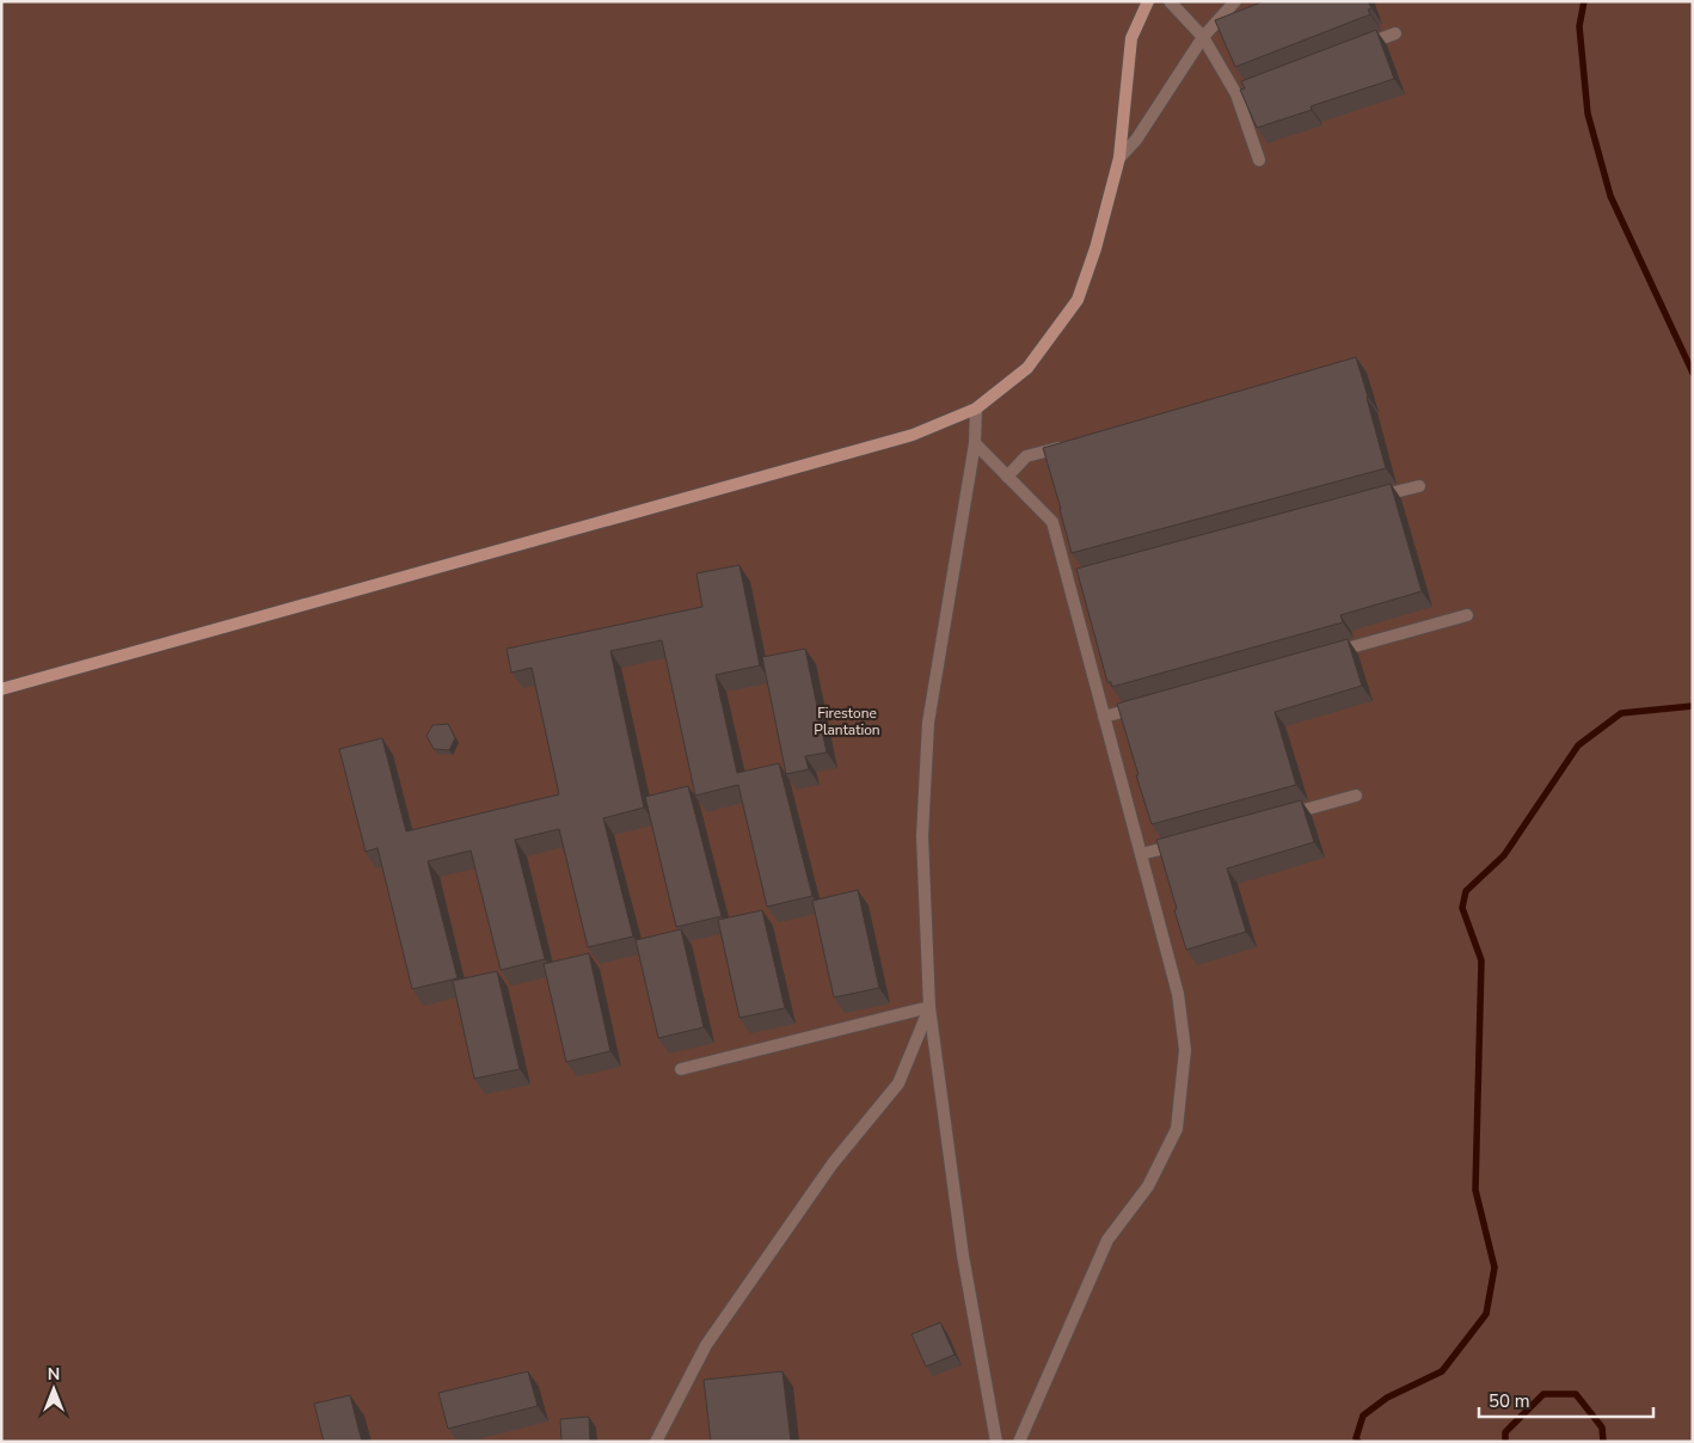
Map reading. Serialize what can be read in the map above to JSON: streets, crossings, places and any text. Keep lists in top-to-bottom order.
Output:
{
  "parks": ["Firestone Plantation"],
  "scale_bar": "50 m",
  "north": "top"
}
